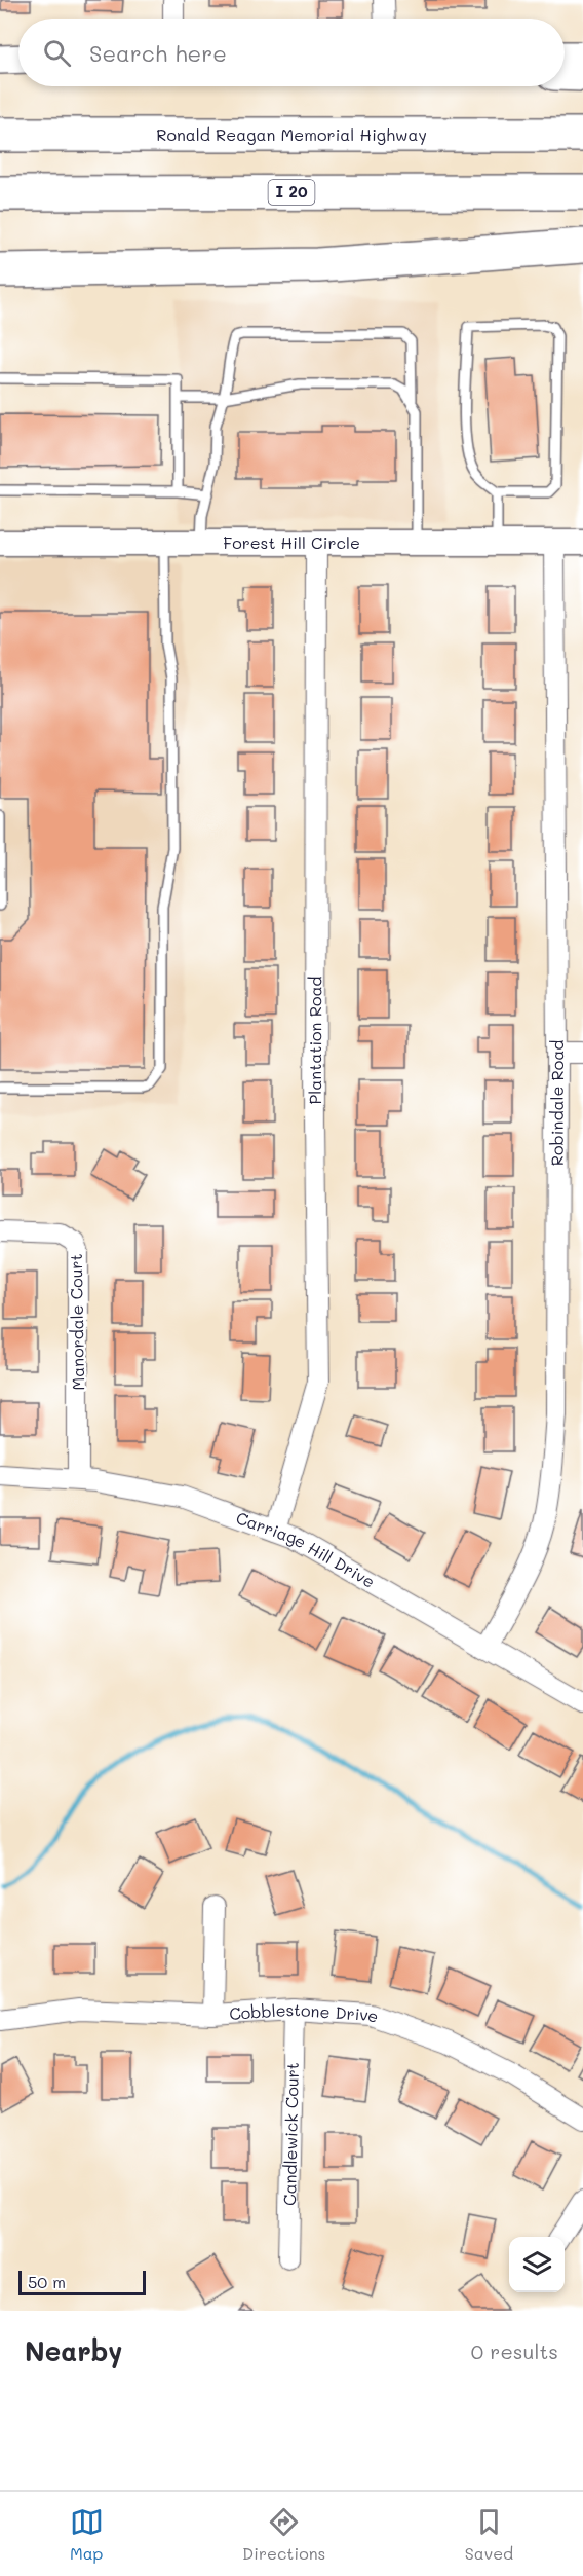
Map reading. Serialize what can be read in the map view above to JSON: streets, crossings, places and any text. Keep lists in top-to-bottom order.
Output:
{
  "streets": {
    "highway": ["Ronald Reagan Memorial Highway", "I 20"],
    "street": [
      "Forest Hill Circle",
      "Plantation Road",
      "Robindale Road",
      "Manordale Court",
      "Carriage Hill Drive",
      "Cobblestone Drive",
      "Candlewick Court"
    ]
  },
  "crossings": [
    ["Forest Hill Circle", "Plantation Road"],
    ["Forest Hill Circle", "Robindale Road"],
    ["Plantation Road", "Carriage Hill Drive"],
    ["Robindale Road", "Carriage Hill Drive"],
    ["Manordale Court", "Carriage Hill Drive"],
    ["Cobblestone Drive", "Candlewick Court"]
  ],
  "scale_bar": "50 m",
  "page": {
    "search": "Search here",
    "scale": "50 m",
    "heading": ["Nearby", "0 results"],
    "nav": ["Map", "Directions", "Saved"]
  }
}
